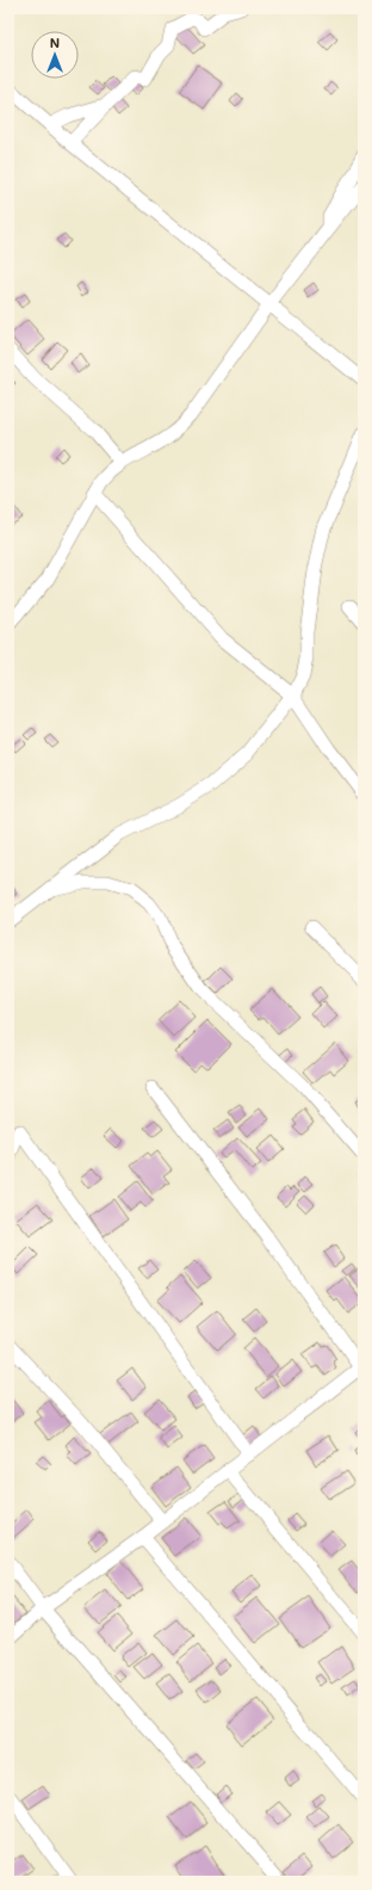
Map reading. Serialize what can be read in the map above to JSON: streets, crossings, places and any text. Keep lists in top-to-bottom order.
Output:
{
  "north": "top"
}
